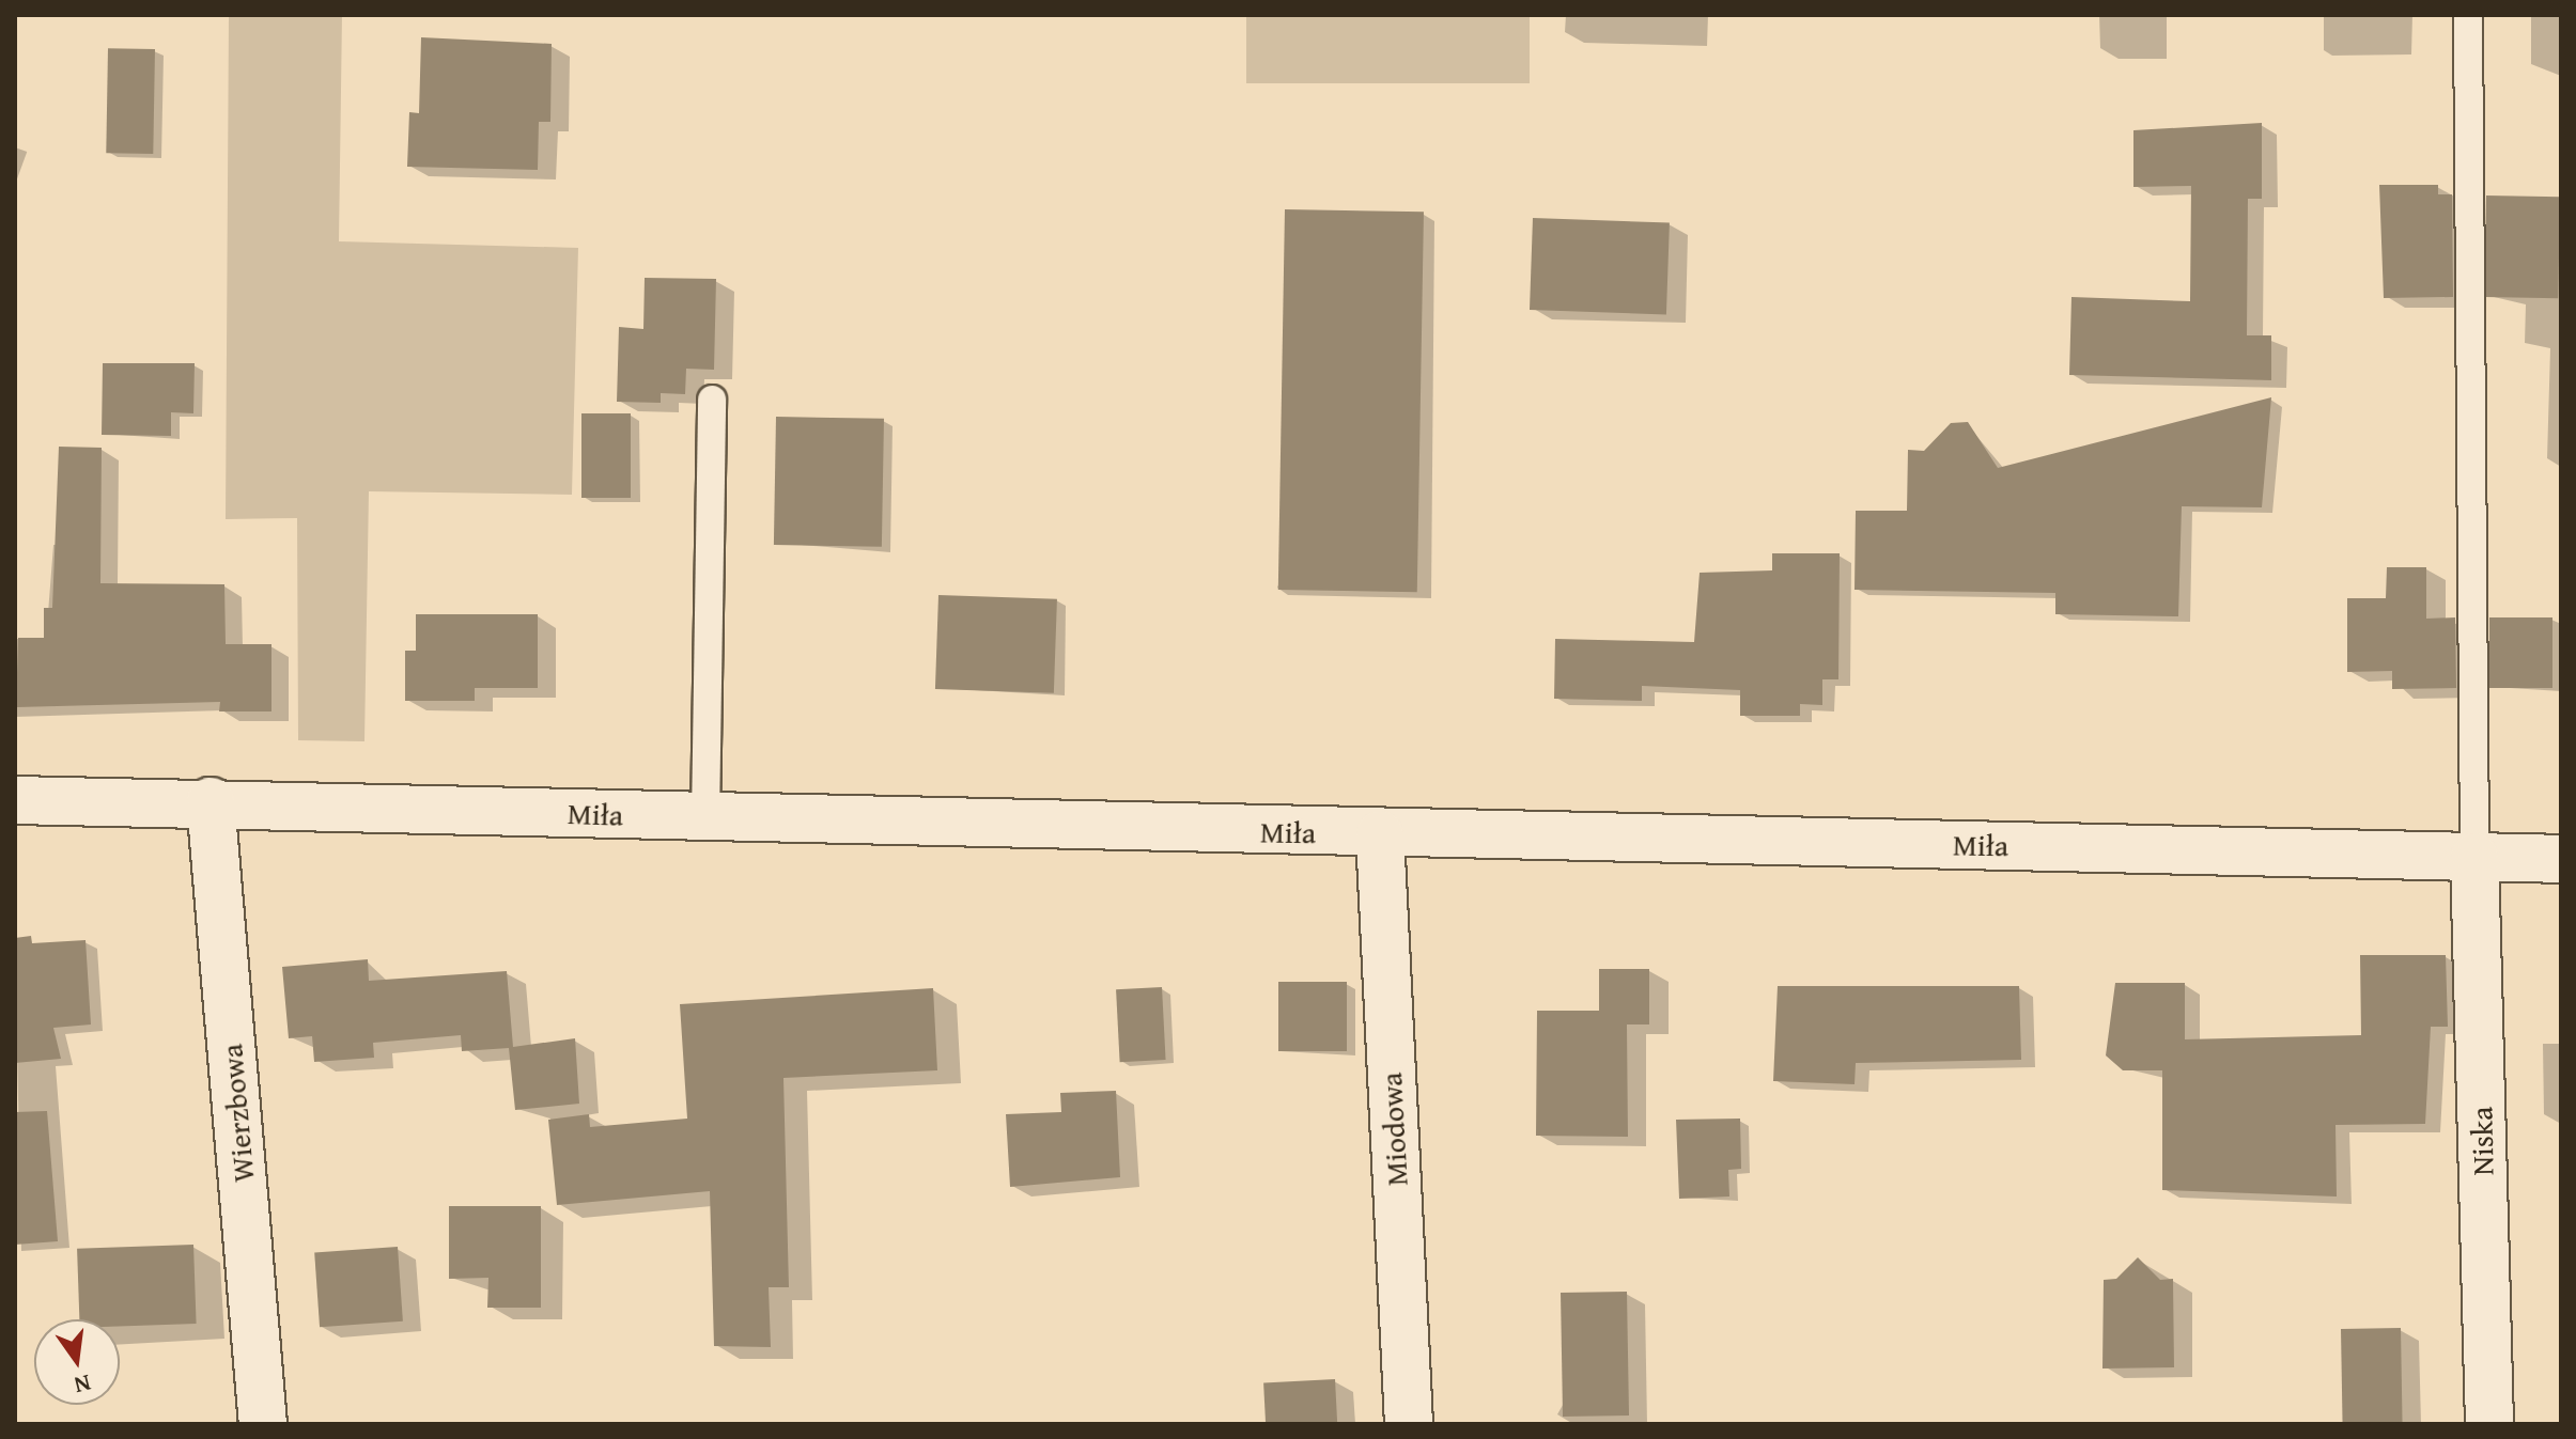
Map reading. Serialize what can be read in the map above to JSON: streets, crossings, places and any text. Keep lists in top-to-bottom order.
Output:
{
  "streets": {
    "street": [
      "Miła",
      "Wierzbowa",
      "Miodowa",
      "Niska"
    ]
  },
  "crossings": [
    ["Miła", "Wierzbowa"],
    ["Miła", "Miodowa"],
    ["Miła", "Niska"]
  ],
  "north": "bottom"
}
